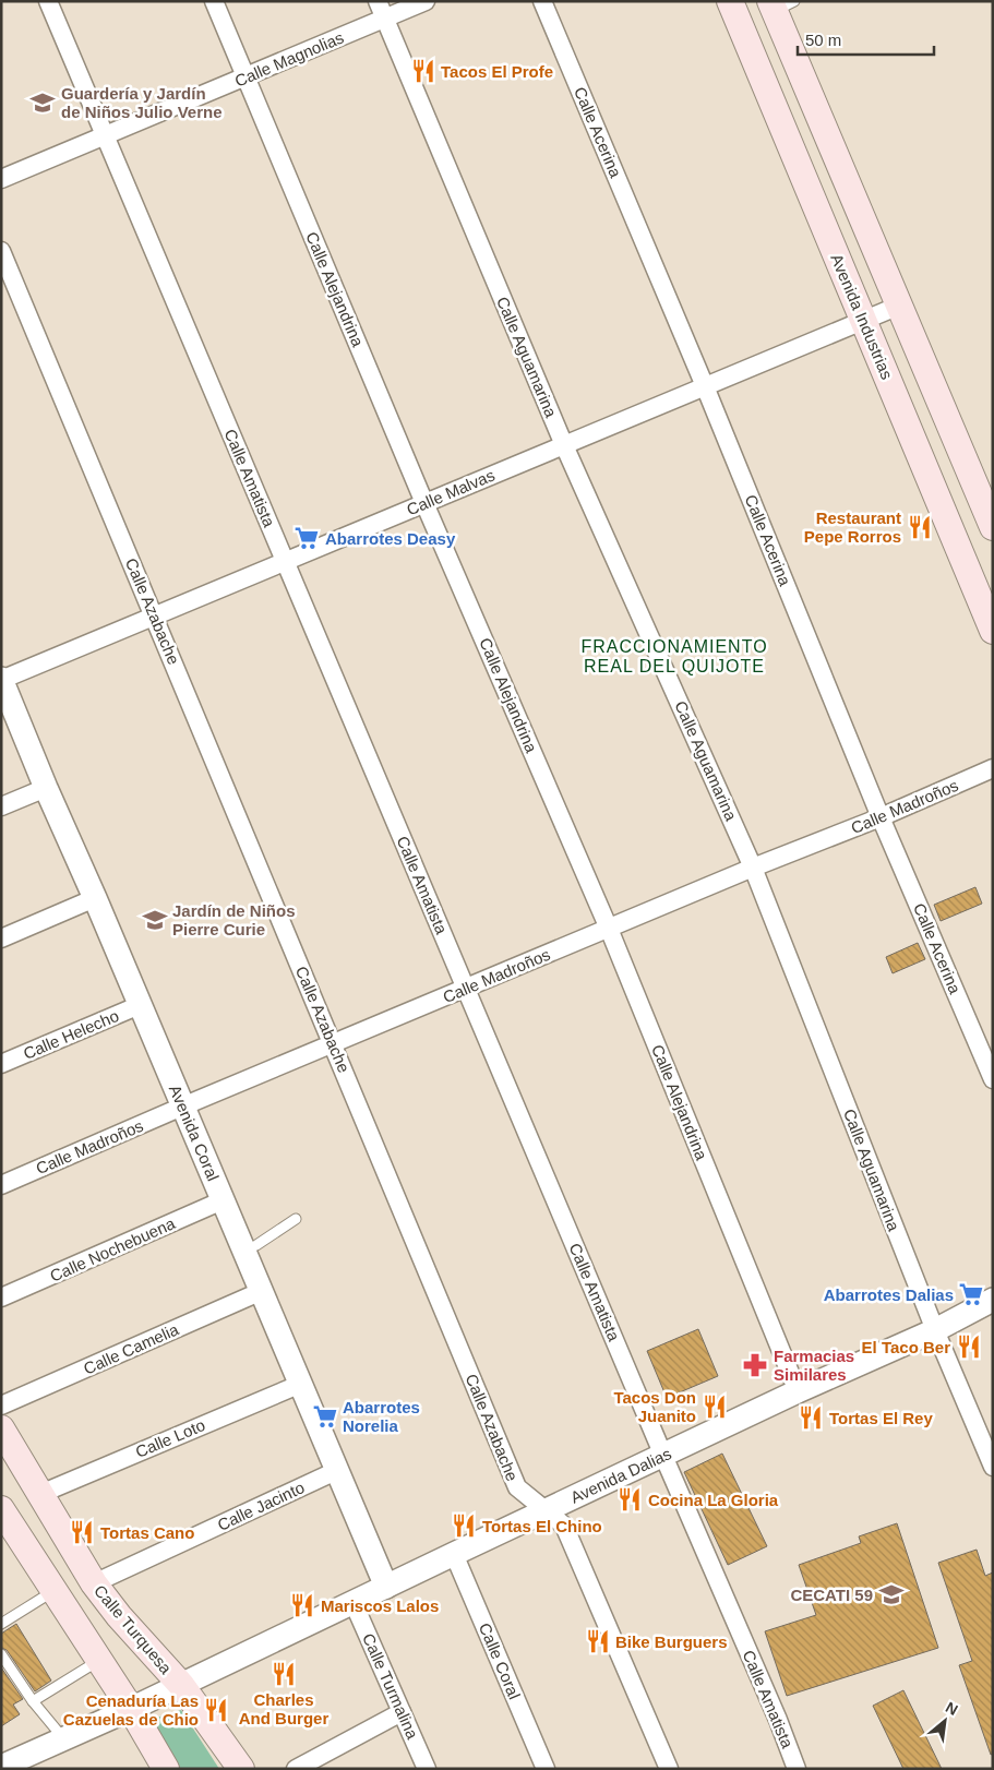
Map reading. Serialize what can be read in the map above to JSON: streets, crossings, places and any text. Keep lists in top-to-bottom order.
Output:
{
  "streets": {
    "main road": ["Avenida Industrias", "Calle Turquesa"],
    "street": [
      "Calle Magnolias",
      "Calle Acerina",
      "Calle Alejandrina",
      "Calle Aguamarina",
      "Calle Amatista",
      "Calle Malvas",
      "Calle Azabache",
      "Calle Madroños",
      "Calle Helecho",
      "Avenida Coral",
      "Calle Nochebuena",
      "Calle Camelia",
      "Calle Loto",
      "Avenida Dalias",
      "Calle Jacinto",
      "Calle Coral",
      "Calle Turmalina"
    ]
  },
  "crossings": [
    ["Calle Magnolias", "Calle Alejandrina"],
    ["Calle Magnolias", "Calle Aguamarina"],
    ["Calle Magnolias", "Calle Amatista"],
    ["Calle Acerina", "Calle Malvas"],
    ["Calle Acerina", "Calle Madroños"],
    ["Calle Alejandrina", "Calle Malvas"],
    ["Calle Alejandrina", "Calle Madroños"],
    ["Calle Alejandrina", "Avenida Dalias"],
    ["Avenida Industrias", "Calle Malvas"],
    ["Calle Aguamarina", "Calle Malvas"],
    ["Calle Aguamarina", "Calle Madroños"],
    ["Calle Aguamarina", "Avenida Dalias"],
    ["Calle Amatista", "Calle Malvas"],
    ["Calle Amatista", "Calle Madroños"],
    ["Calle Amatista", "Avenida Dalias"],
    ["Calle Malvas", "Calle Azabache"],
    ["Calle Malvas", "Avenida Coral"],
    ["Calle Azabache", "Calle Madroños"],
    ["Calle Azabache", "Avenida Dalias"],
    ["Calle Madroños", "Avenida Coral"],
    ["Calle Helecho", "Avenida Coral"],
    ["Avenida Coral", "Calle Nochebuena"],
    ["Avenida Coral", "Calle Camelia"],
    ["Avenida Coral", "Calle Loto"],
    ["Avenida Coral", "Avenida Dalias"],
    ["Avenida Coral", "Calle Jacinto"],
    ["Calle Loto", "Calle Turquesa"],
    ["Avenida Dalias", "Calle Turquesa"],
    ["Avenida Dalias", "Calle Coral"],
    ["Avenida Dalias", "Calle Turmalina"],
    ["Calle Jacinto", "Calle Turquesa"]
  ],
  "districts": ["FRACCIONAMIENTO REAL DEL QUIJOTE"],
  "places": {
    "restaurant": [
      "Tacos El Profe",
      "Restaurant Pepe Rorros",
      "El Taco Ber",
      "Tacos Don Juanito",
      "Tortas El Rey",
      "Cocina La Gloria",
      "Tortas El Chino",
      "Tortas Cano",
      "Mariscos Lalos",
      "Bike Burguers",
      "Charles And Burger",
      "Cenaduría Las Cazuelas de Chio"
    ],
    "school or university": ["Guardería y Jardín de Niños Julio Verne", "Jardín de Niños Pierre Curie", "CECATI 59"],
    "supermarket": ["Abarrotes Deasy", "Abarrotes Dalias", "Abarrotes Norelia"],
    "pharmacy": ["Farmacias Similares"]
  },
  "scale_bar": "50 m",
  "north": "top right"
}
